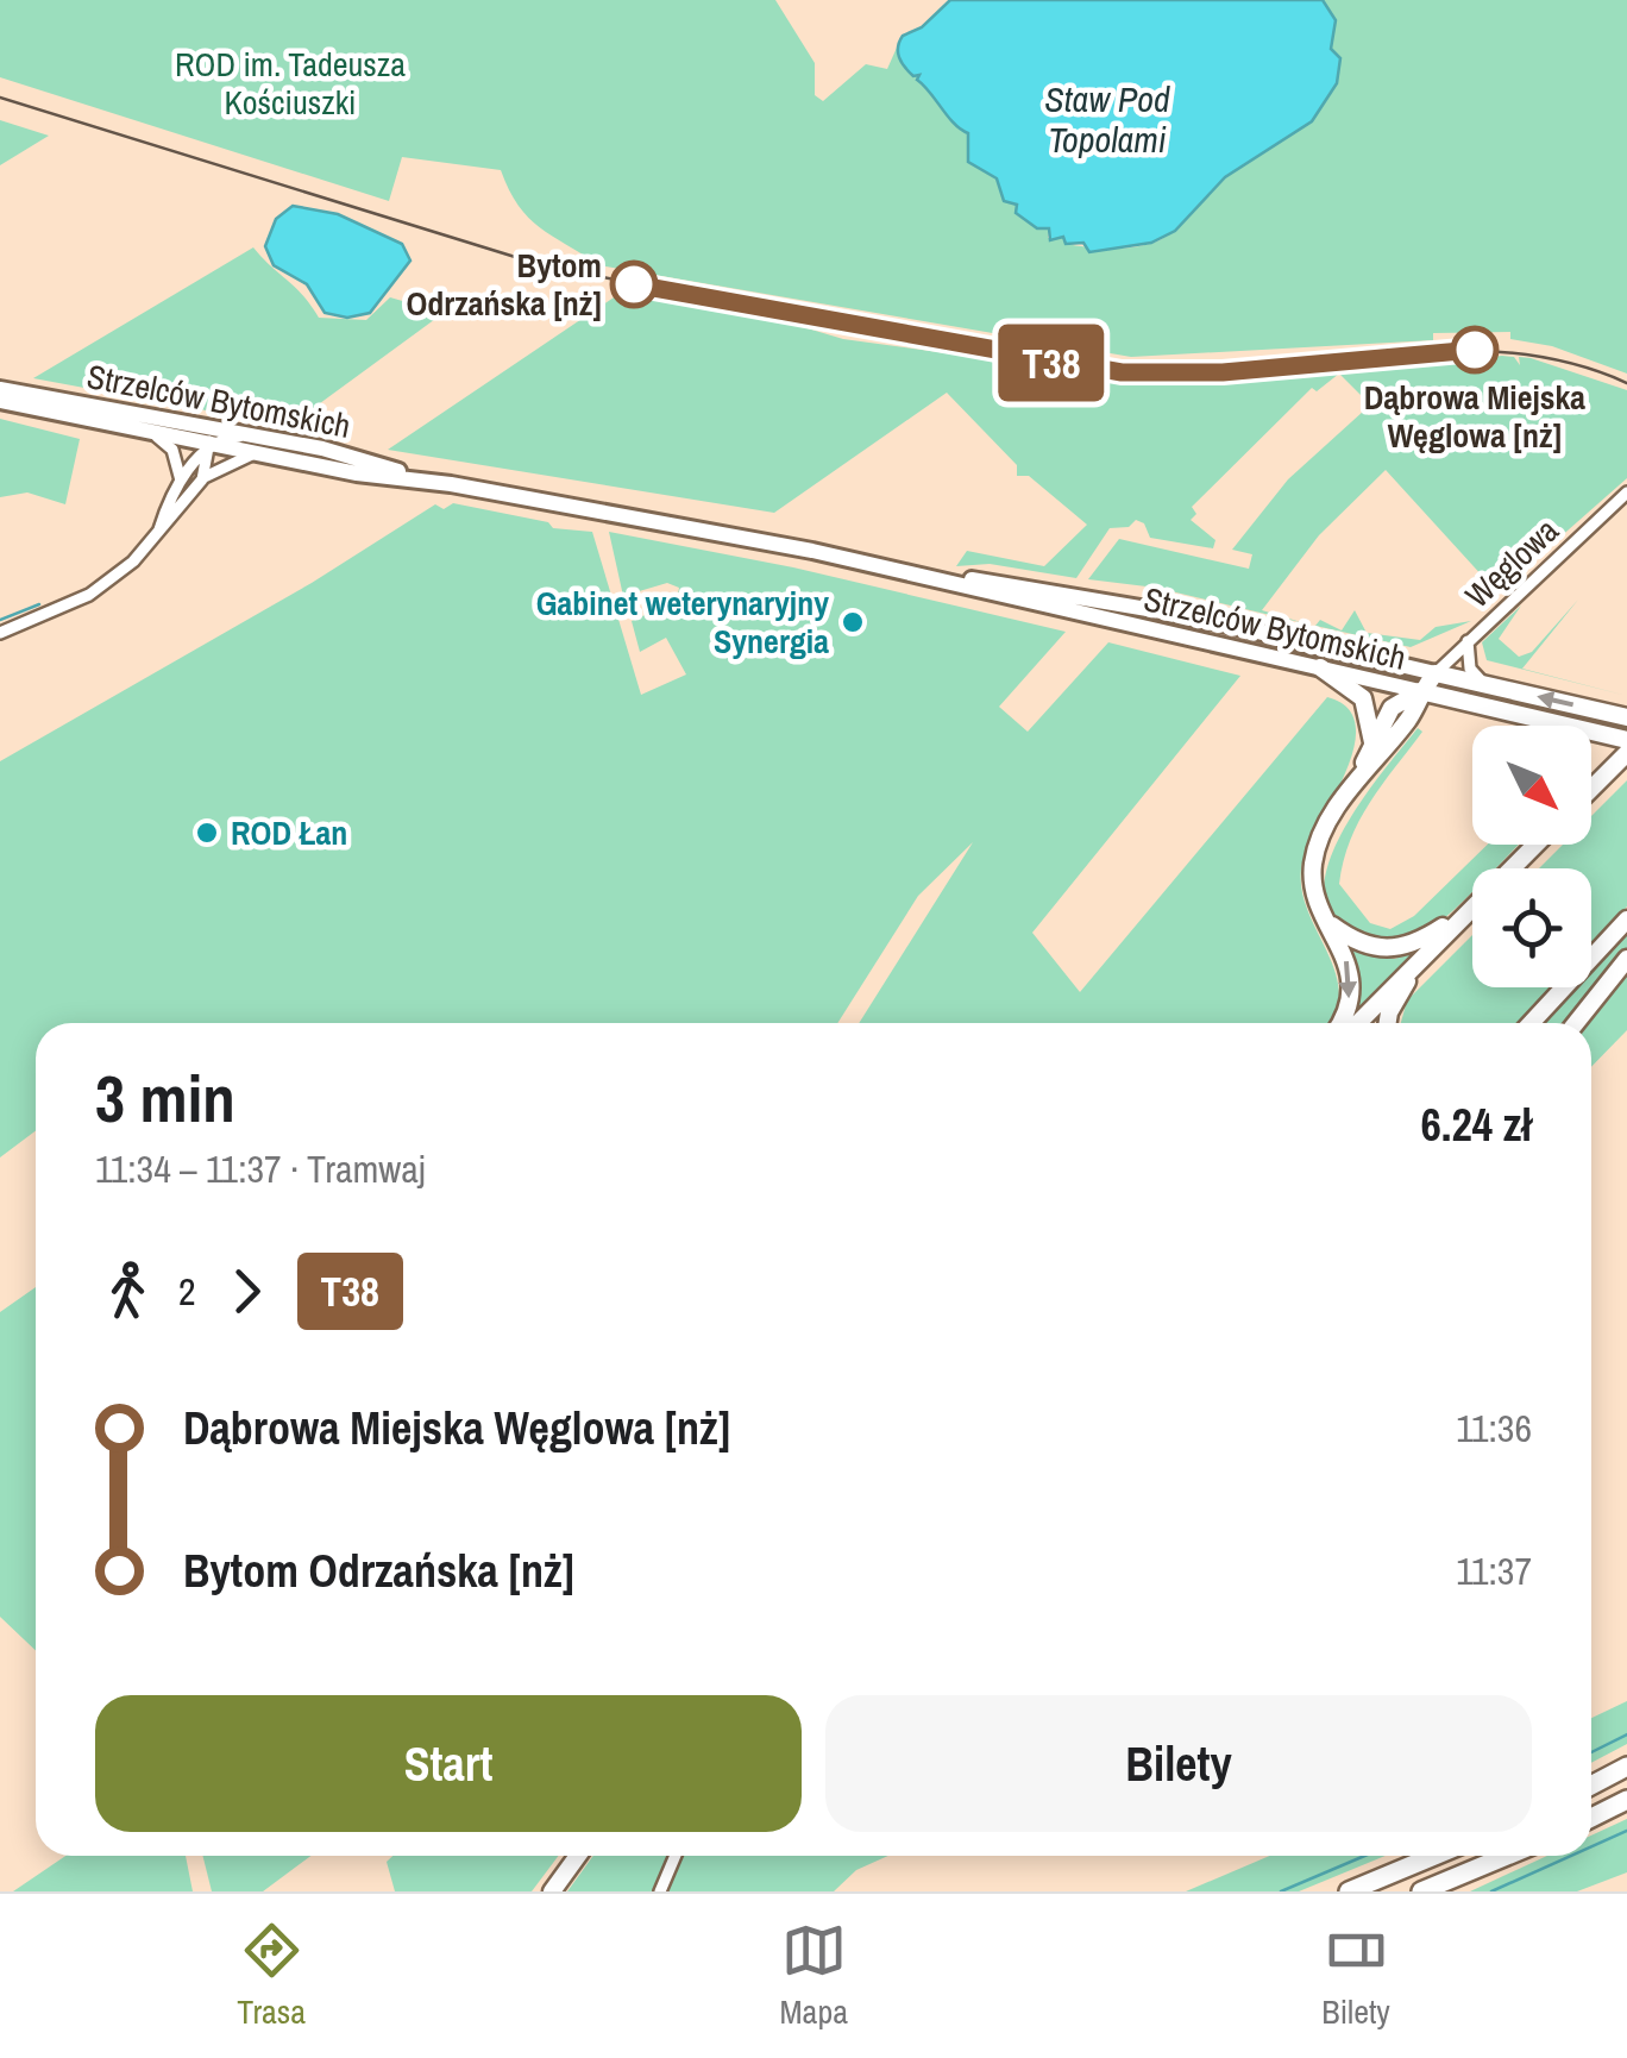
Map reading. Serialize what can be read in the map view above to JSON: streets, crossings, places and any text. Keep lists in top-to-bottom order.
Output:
{
  "streets": {
    "main road": ["Strzelców Bytomskich"],
    "street": ["Węglowa"]
  },
  "crossings": [
    ["Strzelców Bytomskich", "Węglowa"]
  ],
  "water": ["Staw Pod Topolami"],
  "parks": ["ROD im. Tadeusza Kościuszki"],
  "places": [
    "Bytom Odrzańska [nż]",
    "Dąbrowa Miejska Węglowa [nż]",
    "Gabinet weterynaryjny Synergia",
    "ROD Łan"
  ],
  "lines": ["tram line T38"],
  "north": "bottom right",
  "page": {
    "on_map": "T38",
    "heading": ["3 min", "11:34 – 11:37 · Tramwaj", "6.24 zł"],
    "legs": ["2", "T38"],
    "list": [
      {
        "name": "Dąbrowa Miejska Węglowa [nż]",
        "value": "11:36"
      },
      {
        "name": "Bytom Odrzańska [nż]",
        "value": "11:37"
      }
    ],
    "buttons": ["Start", "Bilety"],
    "tabs": ["Trasa", "Mapa", "Bilety"]
  }
}
